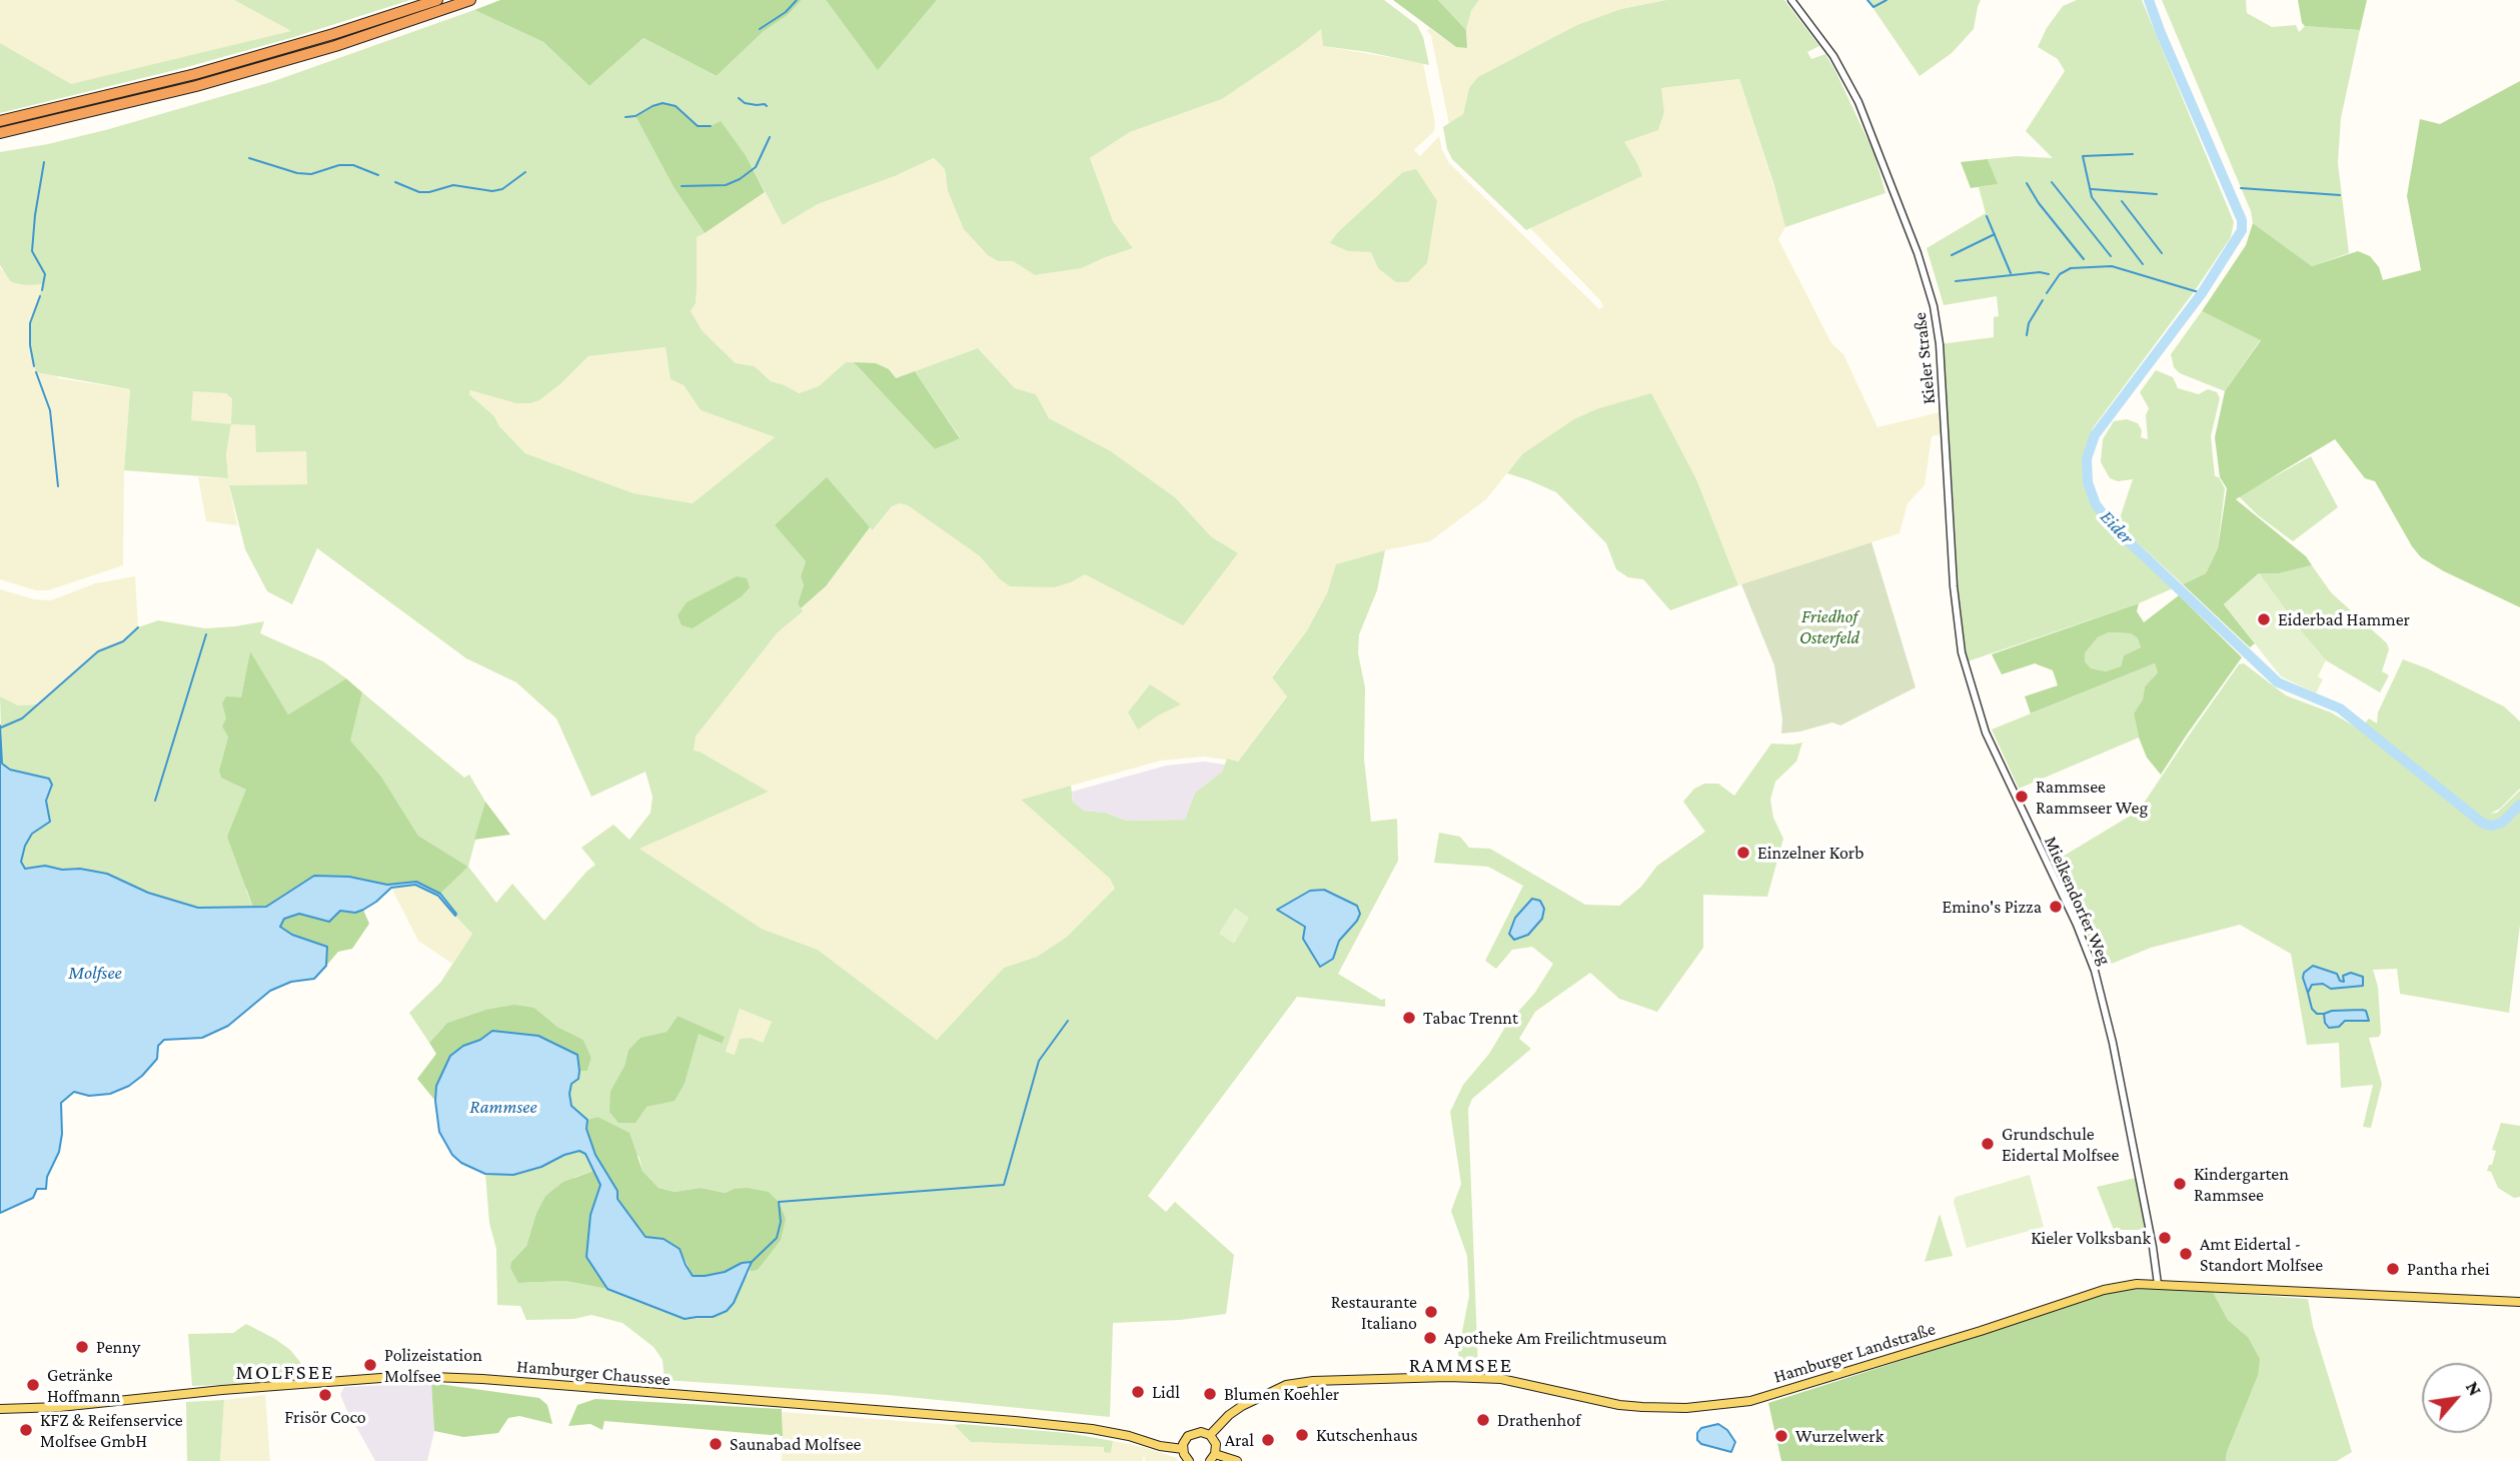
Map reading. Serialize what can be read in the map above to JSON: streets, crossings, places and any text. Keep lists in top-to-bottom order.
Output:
{
  "streets": {
    "main road": ["Hamburger Landstraße", "Hamburger Chaussee"],
    "street": ["Kieler Straße", "Mielkendorfer Weg"]
  },
  "crossings": [
    ["Kieler Straße", "Mielkendorfer Weg"],
    ["Mielkendorfer Weg", "Hamburger Landstraße"],
    ["Hamburger Landstraße", "Hamburger Chaussee"]
  ],
  "districts": ["RAMMSEE", "MOLFSEE"],
  "water": ["Eider", "Molfsee", "Rammsee"],
  "parks": ["Friedhof Osterfeld"],
  "places": [
    "Eiderbad Hammer",
    "Rammsee Rammseer Weg",
    "Einzelner Korb",
    "Emino's Pizza",
    "Tabac Trennt",
    "Grundschule Eidertal Molfsee",
    "Kindergarten Rammsee",
    "Kieler Volksbank",
    "Amt Eidertal - Standort Molfsee",
    "Pantha rhei",
    "Restaurante Italiano",
    "Apotheke Am Freilichtmuseum",
    "Penny",
    "Polizeistation Molfsee",
    "Getränke Hoffmann",
    "Lidl",
    "Blumen Koehler",
    "Frisör Coco",
    "Drathenhof",
    "KFZ & Reifenservice Molfsee GmbH",
    "Kutschenhaus",
    "Wurzelwerk",
    "Aral",
    "Saunabad Molfsee"
  ],
  "north": "top right"
}
